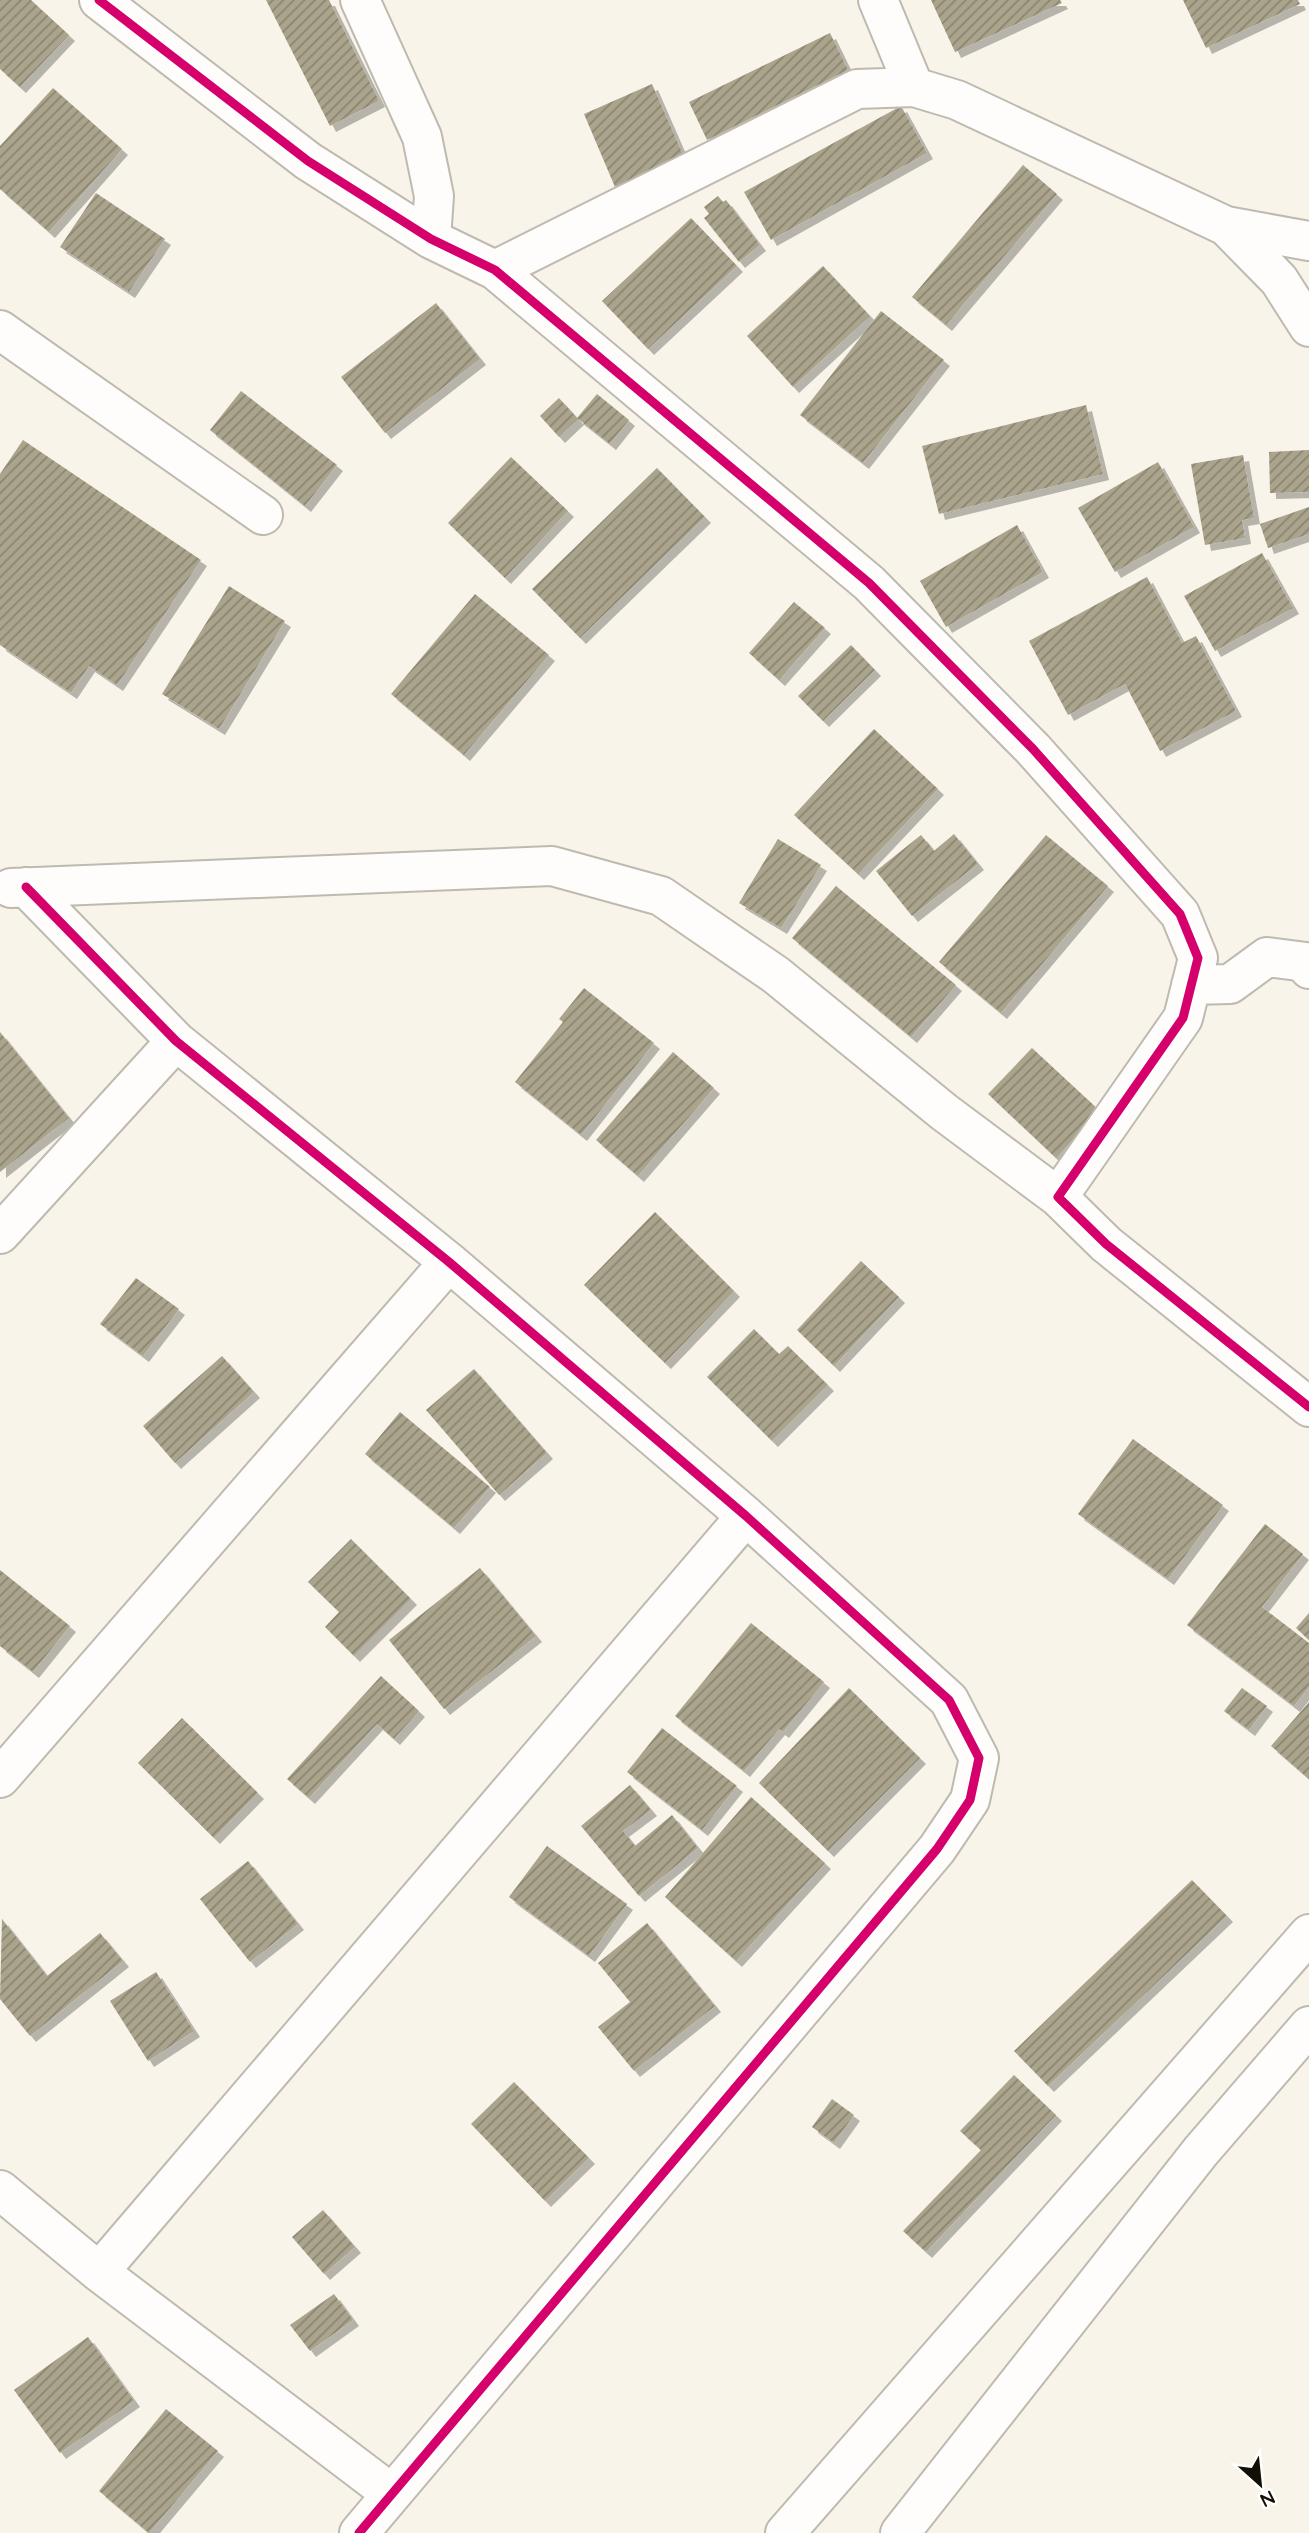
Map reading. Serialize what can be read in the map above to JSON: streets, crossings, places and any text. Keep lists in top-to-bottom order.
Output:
{
  "north": "bottom right"
}
